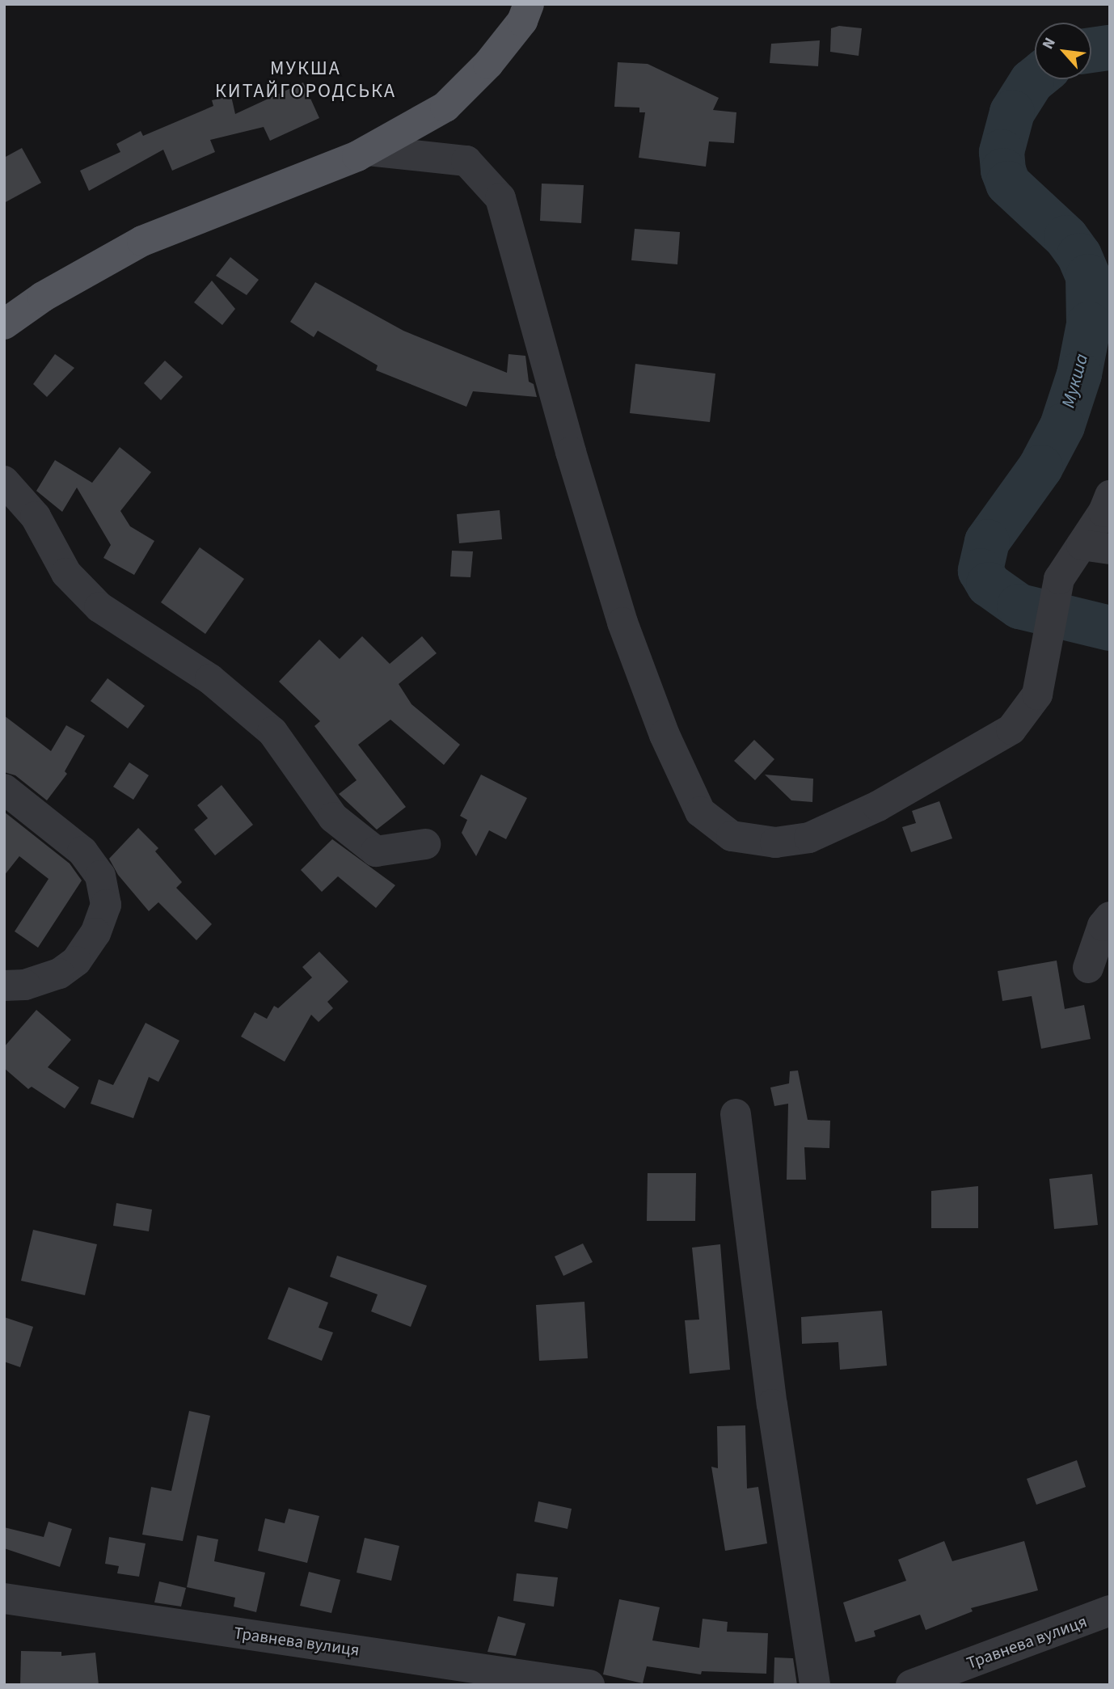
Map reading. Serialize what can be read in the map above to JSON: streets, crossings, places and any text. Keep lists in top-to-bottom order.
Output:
{
  "streets": {
    "street": ["Травнева вулиця"]
  },
  "districts": ["МУКША КИТАЙГОРОДСЬКА"],
  "water": ["Мукша"],
  "north": "top left"
}
